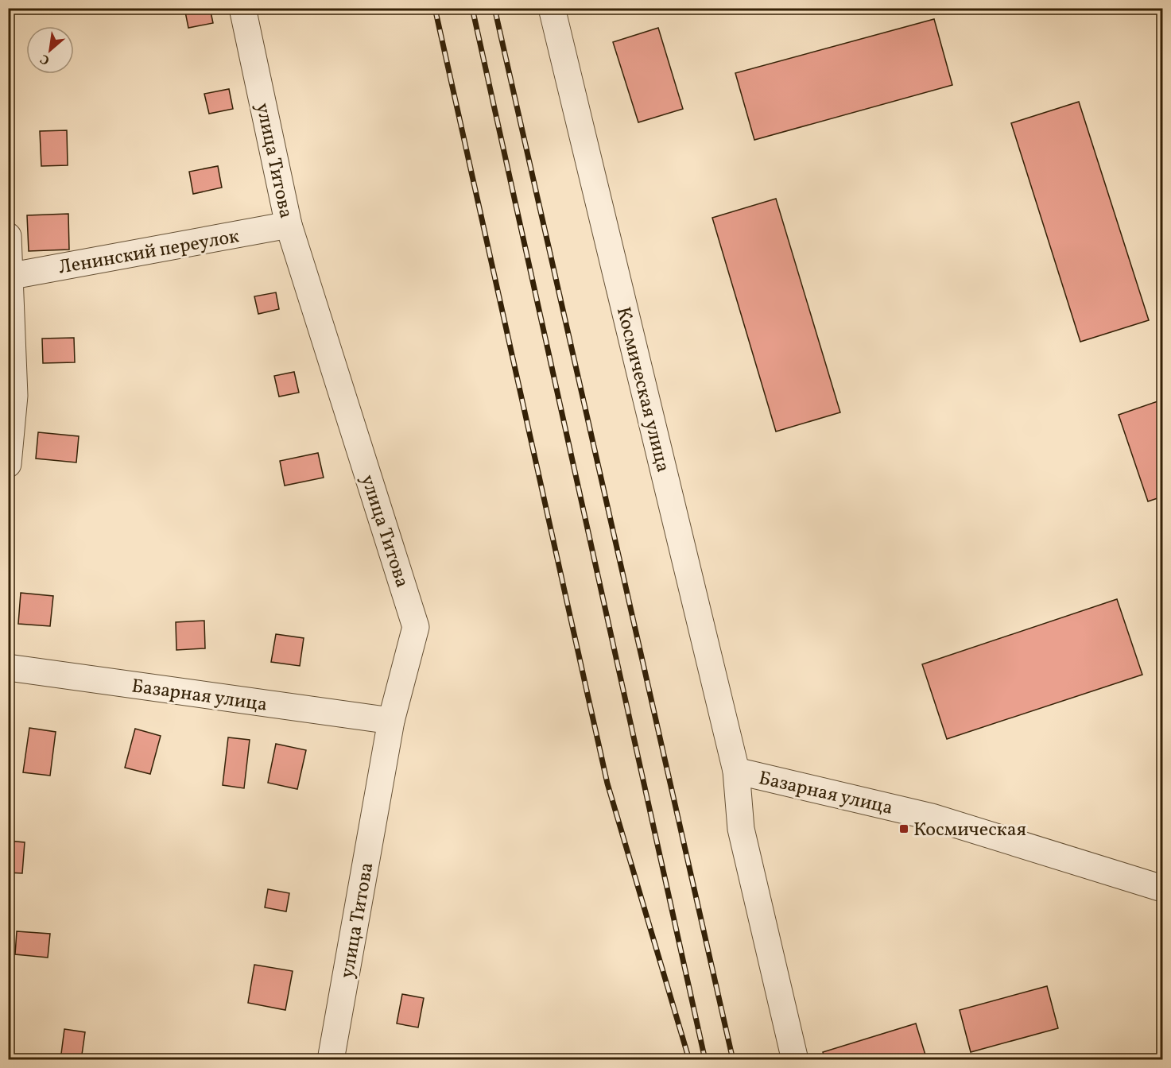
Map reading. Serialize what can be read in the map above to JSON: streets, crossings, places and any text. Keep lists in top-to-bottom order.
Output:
{
  "streets": {
    "street": [
      "улица Титова",
      "Ленинский переулок",
      "Космическая улица",
      "Базарная улица"
    ]
  },
  "crossings": [
    ["улица Титова", "Ленинский переулок"],
    ["улица Титова", "Базарная улица"],
    ["Космическая улица", "Базарная улица"]
  ],
  "places": {
    "transit": ["Космическая"]
  },
  "north": "bottom left"
}
